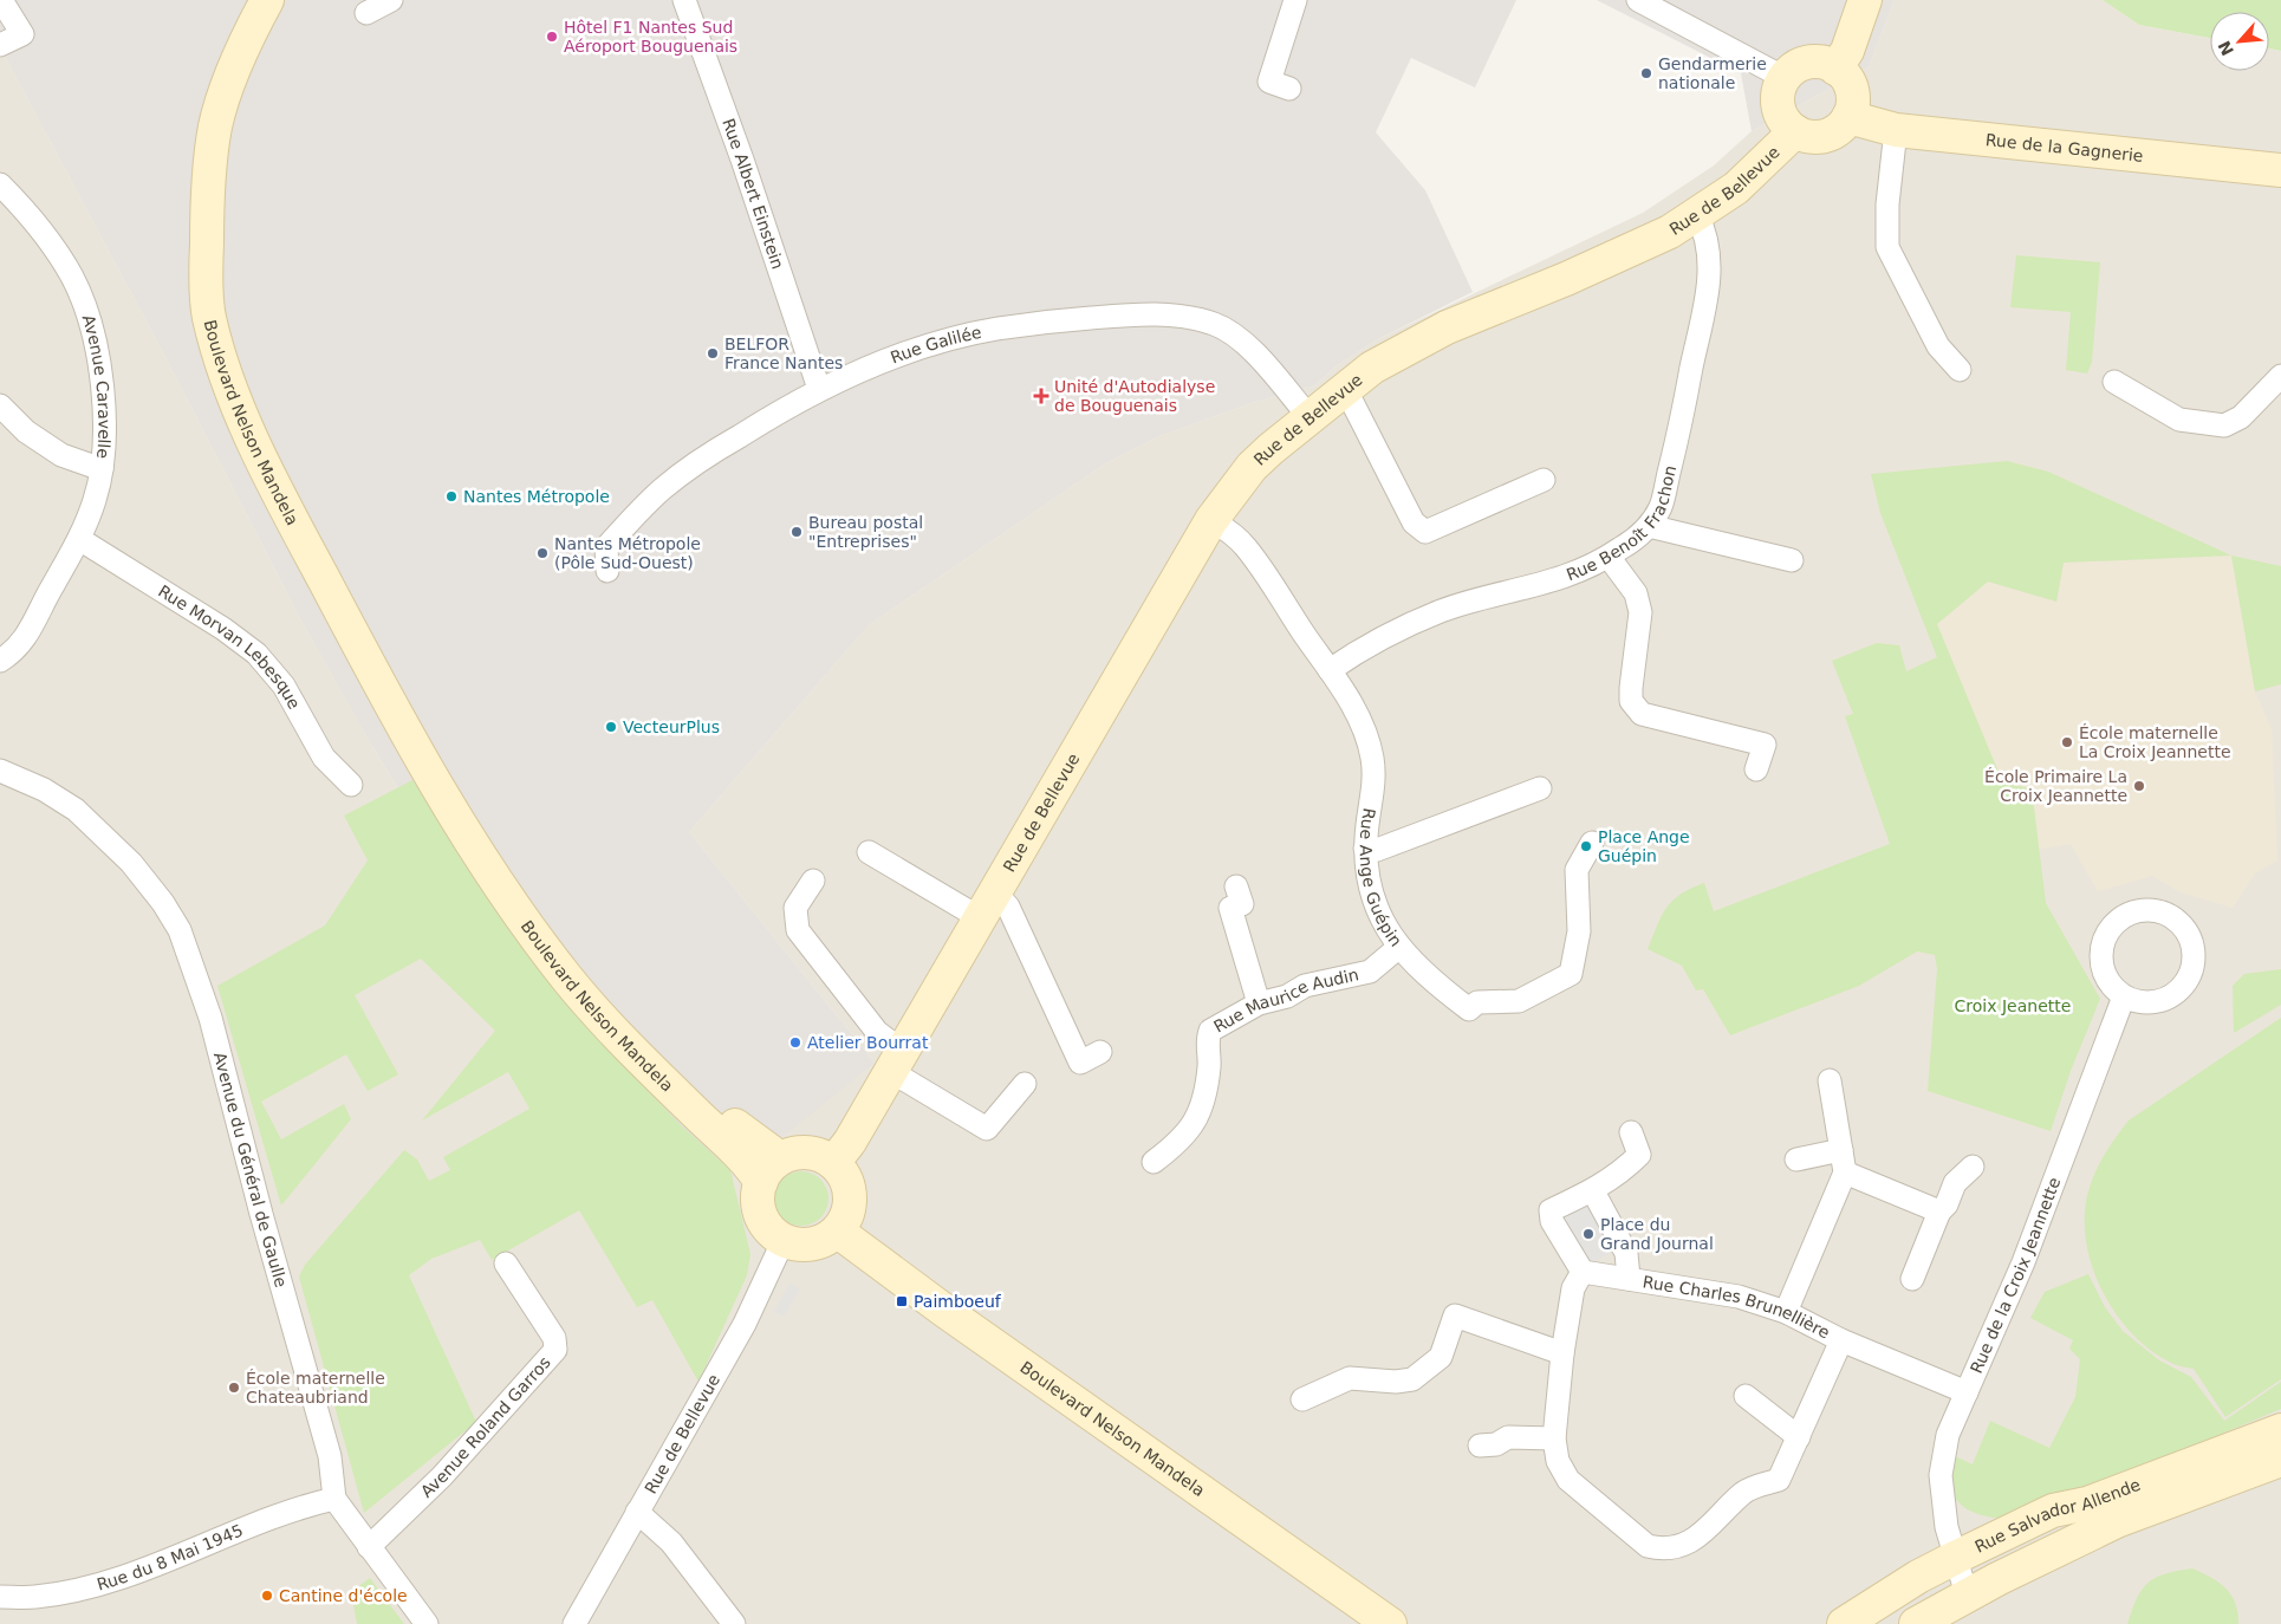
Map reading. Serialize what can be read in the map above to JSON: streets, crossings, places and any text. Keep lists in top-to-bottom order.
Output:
{
  "streets": {
    "street": [
      "Rue de la Gagnerie",
      "Rue de Bellevue",
      "Rue Albert Einstein",
      "Rue Galilée",
      "Avenue Caravelle",
      "Boulevard Nelson Mandela",
      "Rue Benoît Frachon",
      "Rue Morvan Lebesque",
      "Rue Ange Guépin",
      "Rue Maurice Audin",
      "Avenue du Général de Gaulle",
      "Rue de la Croix Jeannette",
      "Rue Charles Brunellière",
      "Avenue Roland Garros",
      "Rue Salvador Allende",
      "Rue du 8 Mai 1945"
    ]
  },
  "crossings": [
    ["Rue de la Gagnerie", "Rue de Bellevue"],
    ["Rue de Bellevue", "Rue Galilée"],
    ["Rue de Bellevue", "Boulevard Nelson Mandela"],
    ["Rue de Bellevue", "Rue Benoît Frachon"],
    ["Rue de Bellevue", "Rue Ange Guépin"],
    ["Rue Albert Einstein", "Rue Galilée"],
    ["Avenue Caravelle", "Rue Morvan Lebesque"],
    ["Rue Benoît Frachon", "Rue Ange Guépin"],
    ["Rue Ange Guépin", "Rue Maurice Audin"],
    ["Avenue du Général de Gaulle", "Avenue Roland Garros"],
    ["Avenue du Général de Gaulle", "Rue du 8 Mai 1945"],
    ["Rue de la Croix Jeannette", "Rue Charles Brunellière"],
    ["Rue de la Croix Jeannette", "Rue Salvador Allende"]
  ],
  "parks": ["Croix Jeanette"],
  "places": {
    "other": [
      "Hôtel F1 Nantes Sud Aéroport Bouguenais",
      "Gendarmerie nationale",
      "BELFOR France Nantes",
      "Nantes Métropole",
      "Bureau postal \"Entreprises\"",
      "Nantes Métropole (Pôle Sud-Ouest)",
      "VecteurPlus",
      "École maternelle La Croix Jeannette",
      "École Primaire La Croix Jeannette",
      "Place Ange Guépin",
      "Atelier Bourrat",
      "Place du Grand Journal",
      "École maternelle Chateaubriand",
      "Cantine d'école"
    ],
    "health": ["Unité d'Autodialyse de Bouguenais"],
    "transit": ["Paimboeuf"]
  },
  "north": "bottom left"
}
